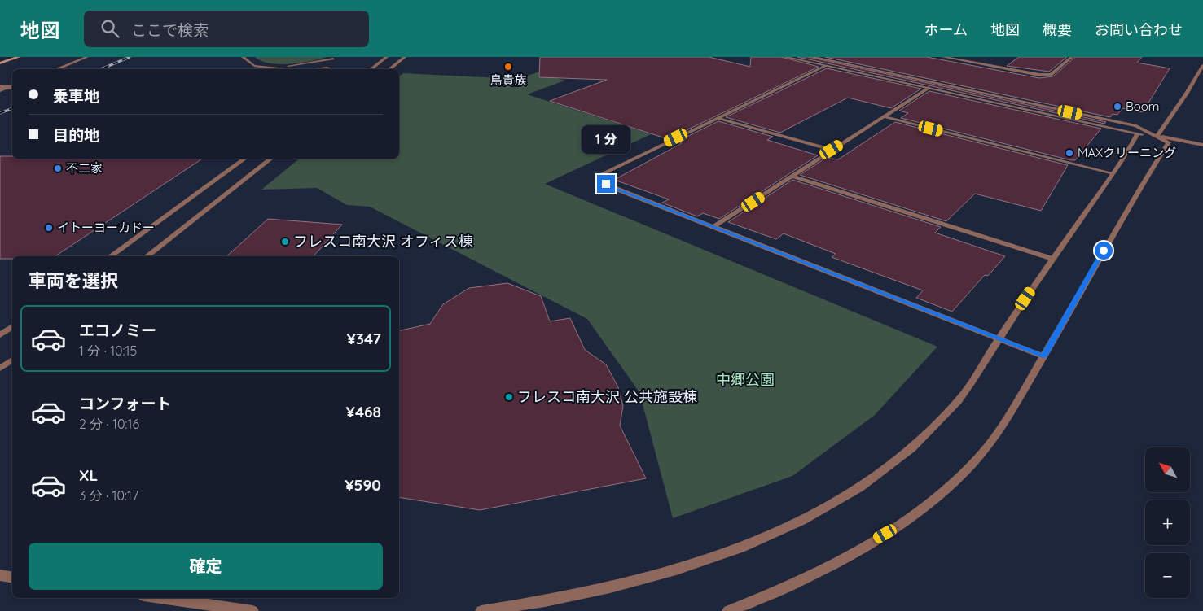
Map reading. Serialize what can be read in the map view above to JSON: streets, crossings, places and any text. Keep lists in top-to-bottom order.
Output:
{
  "parks": ["中郷公園"],
  "places": [
    "鳥貴族",
    "Boom",
    "MAXクリーニング",
    "不二家",
    "イトーヨーカドー",
    "フレスコ南大沢 オフィス棟",
    "フレスコ南大沢 公共施設棟"
  ],
  "north": "top left",
  "page": {
    "header": "地図",
    "search": "ここで検索",
    "nav": [
      "ホーム",
      "地図",
      "概要",
      "お問い合わせ"
    ],
    "banner": ["乗車地", "目的地"],
    "bubble": "1 分",
    "heading": "車両を選択",
    "list": [
      {
        "name": "エコノミー",
        "note": "1 分 · 10:15",
        "value": "¥347"
      },
      {
        "name": "コンフォート",
        "note": "2 分 · 10:16",
        "value": "¥468"
      },
      {
        "name": "XL",
        "note": "3 分 · 10:17",
        "value": "¥590"
      }
    ],
    "map_buttons": ["+", "−"],
    "buttons": "確定"
  }
}
